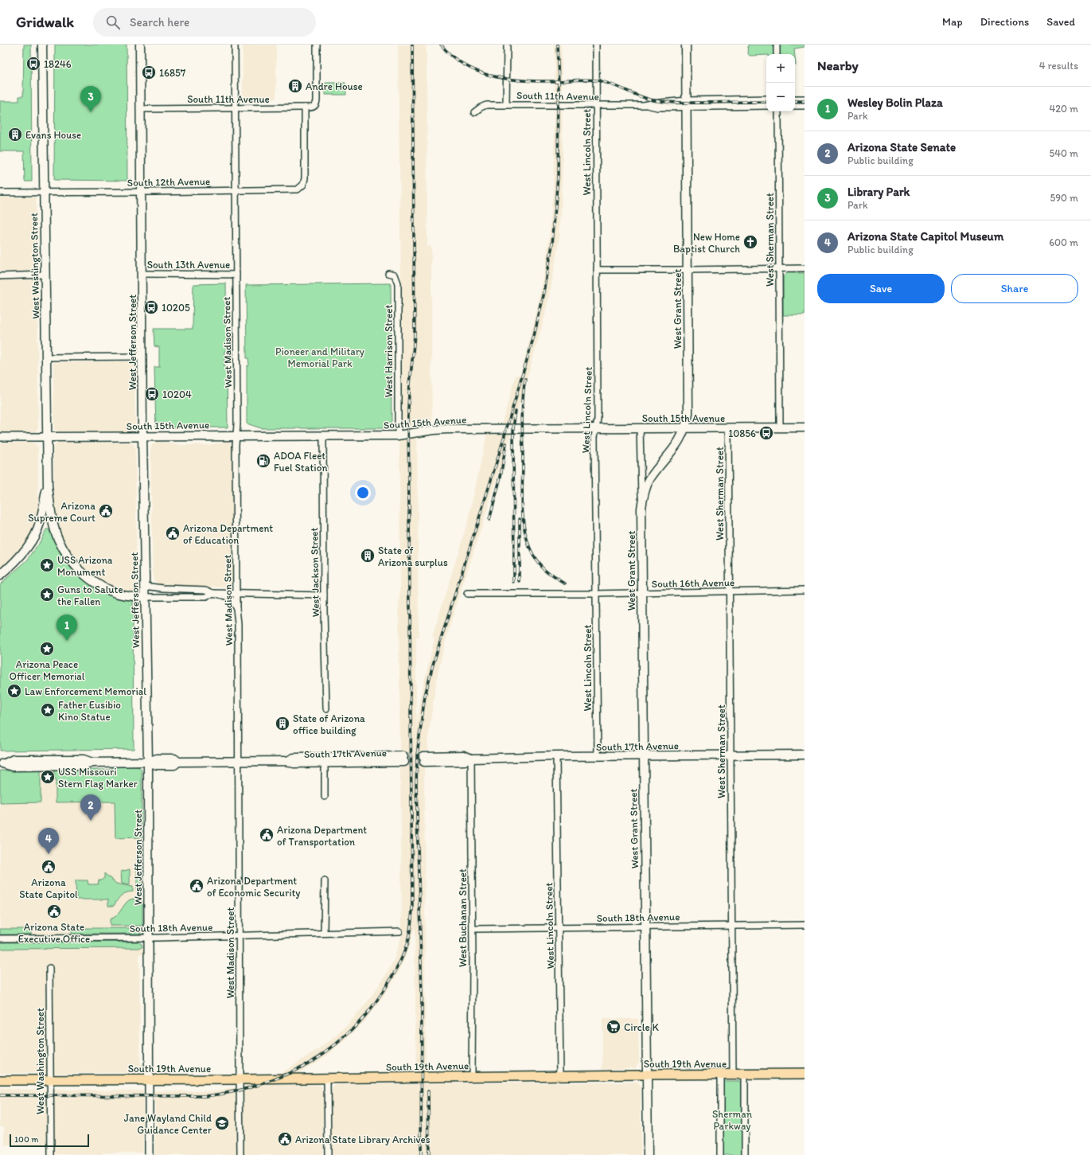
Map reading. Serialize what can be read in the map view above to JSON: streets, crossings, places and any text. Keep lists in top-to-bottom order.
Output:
{
  "streets": {
    "main road": [
      "West Washington Street",
      "West Grant Street",
      "West Jefferson Street",
      "South 15th Avenue",
      "South 17th Avenue",
      "South 19th Avenue"
    ],
    "street": [
      "South 11th Avenue",
      "West Lincoln Street",
      "South 12th Avenue",
      "West Sherman Street",
      "South 13th Avenue",
      "West Madison Street",
      "West Harrison Street",
      "West Jackson Street",
      "South 16th Avenue",
      "South 18th Avenue",
      "West Buchanan Street"
    ]
  },
  "crossings": [
    ["South 11th Avenue", "West Lincoln Street"],
    ["South 11th Avenue", "South 12th Avenue"],
    ["South 11th Avenue", "West Grant Street"],
    ["South 11th Avenue", "West Jefferson Street"],
    ["South 11th Avenue", "West Madison Street"],
    ["West Lincoln Street", "South 15th Avenue"],
    ["West Lincoln Street", "South 16th Avenue"],
    ["West Lincoln Street", "South 17th Avenue"],
    ["West Lincoln Street", "South 18th Avenue"],
    ["West Lincoln Street", "South 19th Avenue"],
    ["South 12th Avenue", "West Washington Street"],
    ["South 12th Avenue", "West Jefferson Street"],
    ["South 12th Avenue", "West Madison Street"],
    ["West Sherman Street", "South 15th Avenue"],
    ["West Sherman Street", "South 16th Avenue"],
    ["West Sherman Street", "South 17th Avenue"],
    ["West Sherman Street", "South 18th Avenue"],
    ["West Sherman Street", "South 19th Avenue"],
    ["South 13th Avenue", "West Jefferson Street"],
    ["South 13th Avenue", "West Madison Street"],
    ["West Washington Street", "West Jefferson Street"],
    ["West Washington Street", "South 15th Avenue"],
    ["West Washington Street", "South 19th Avenue"],
    ["West Grant Street", "South 15th Avenue"],
    ["West Grant Street", "South 16th Avenue"],
    ["West Grant Street", "South 17th Avenue"],
    ["West Grant Street", "South 18th Avenue"],
    ["West Grant Street", "South 19th Avenue"],
    ["West Jefferson Street", "South 15th Avenue"],
    ["West Jefferson Street", "South 17th Avenue"],
    ["West Jefferson Street", "South 18th Avenue"],
    ["West Jefferson Street", "South 19th Avenue"],
    ["West Madison Street", "South 15th Avenue"],
    ["West Madison Street", "South 17th Avenue"],
    ["West Madison Street", "South 18th Avenue"],
    ["West Madison Street", "South 19th Avenue"],
    ["West Harrison Street", "South 15th Avenue"],
    ["South 15th Avenue", "West Jackson Street"],
    ["South 17th Avenue", "West Buchanan Street"],
    ["South 18th Avenue", "West Buchanan Street"],
    ["West Buchanan Street", "South 19th Avenue"]
  ],
  "parks": ["Pioneer and Military Memorial Park", "Sherman Parkway"],
  "places": {
    "bus stop": [
      "18246",
      "16857",
      "10205",
      "10204",
      "10856"
    ],
    "building": [
      "Andre House",
      "Evans House",
      "State of Arizona surplus",
      "State of Arizona office building"
    ],
    "church": ["New Home Baptist Church"],
    "fuel station": ["ADOA Fleet Fuel Station"],
    "public building": [
      "Arizona Supreme Court",
      "Arizona Department of Education",
      "Arizona Department of Transportation",
      "Arizona State Capitol",
      "Arizona Department of Economic Security",
      "Arizona State Executive Office",
      "Arizona State Library Archives"
    ],
    "place": [
      "USS Arizona Monument",
      "Guns to Salute the Fallen",
      "Arizona Peace Officer Memorial",
      "Law Enforcement Memorial",
      "Father Eusibio Kino Statue",
      "USS Missouri Stern Flag Marker"
    ],
    "supermarket": ["Circle K"],
    "school or university": ["Jane Wayland Child Guidance Center"]
  },
  "scale_bar": "100 m",
  "page": {
    "header": "Gridwalk",
    "search": "Search here",
    "nav": ["Map", "Directions", "Saved"],
    "heading": ["Nearby", "4 results"],
    "map_buttons": ["+", "−"],
    "pins": [
      "3",
      "1",
      "2",
      "4"
    ],
    "list": [
      {
        "mark": "1",
        "name": "Wesley Bolin Plaza",
        "note": "Park",
        "value": "420 m"
      },
      {
        "mark": "2",
        "name": "Arizona State Senate",
        "note": "Public building",
        "value": "540 m"
      },
      {
        "mark": "3",
        "name": "Library Park",
        "note": "Park",
        "value": "590 m"
      },
      {
        "mark": "4",
        "name": "Arizona State Capitol Museum",
        "note": "Public building",
        "value": "600 m"
      }
    ],
    "buttons": ["Save", "Share"],
    "scale": "100 m"
  }
}
